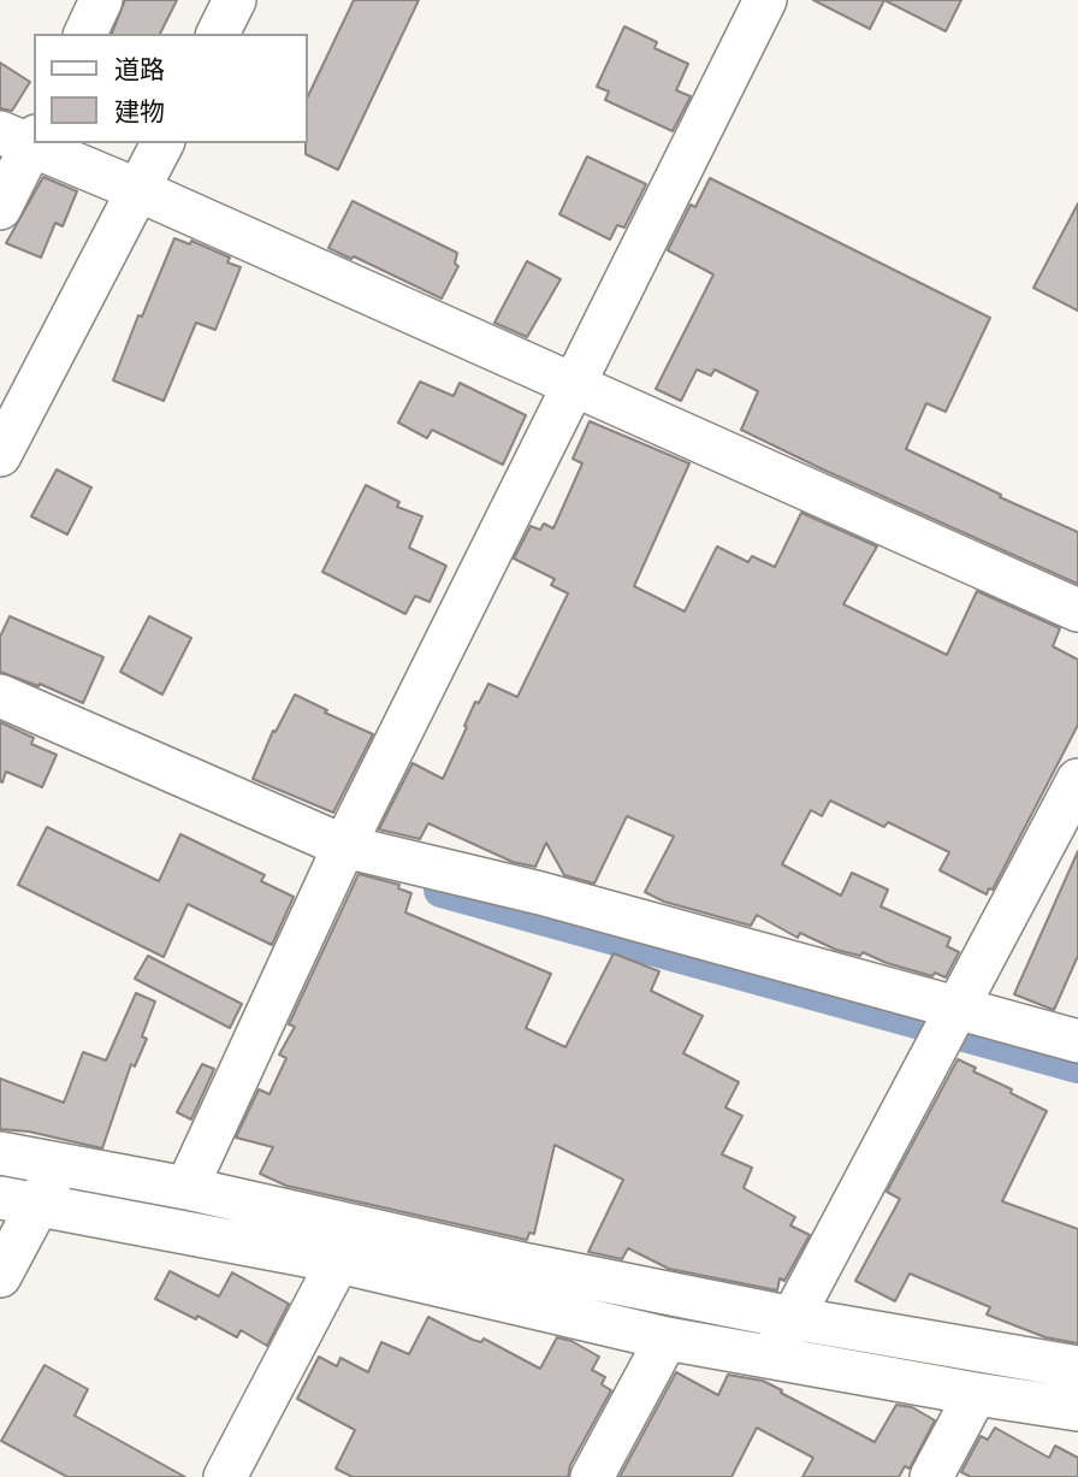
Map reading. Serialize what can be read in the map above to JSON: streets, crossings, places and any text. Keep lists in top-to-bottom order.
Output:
{
  "legend": ["道路", "建物"]
}
